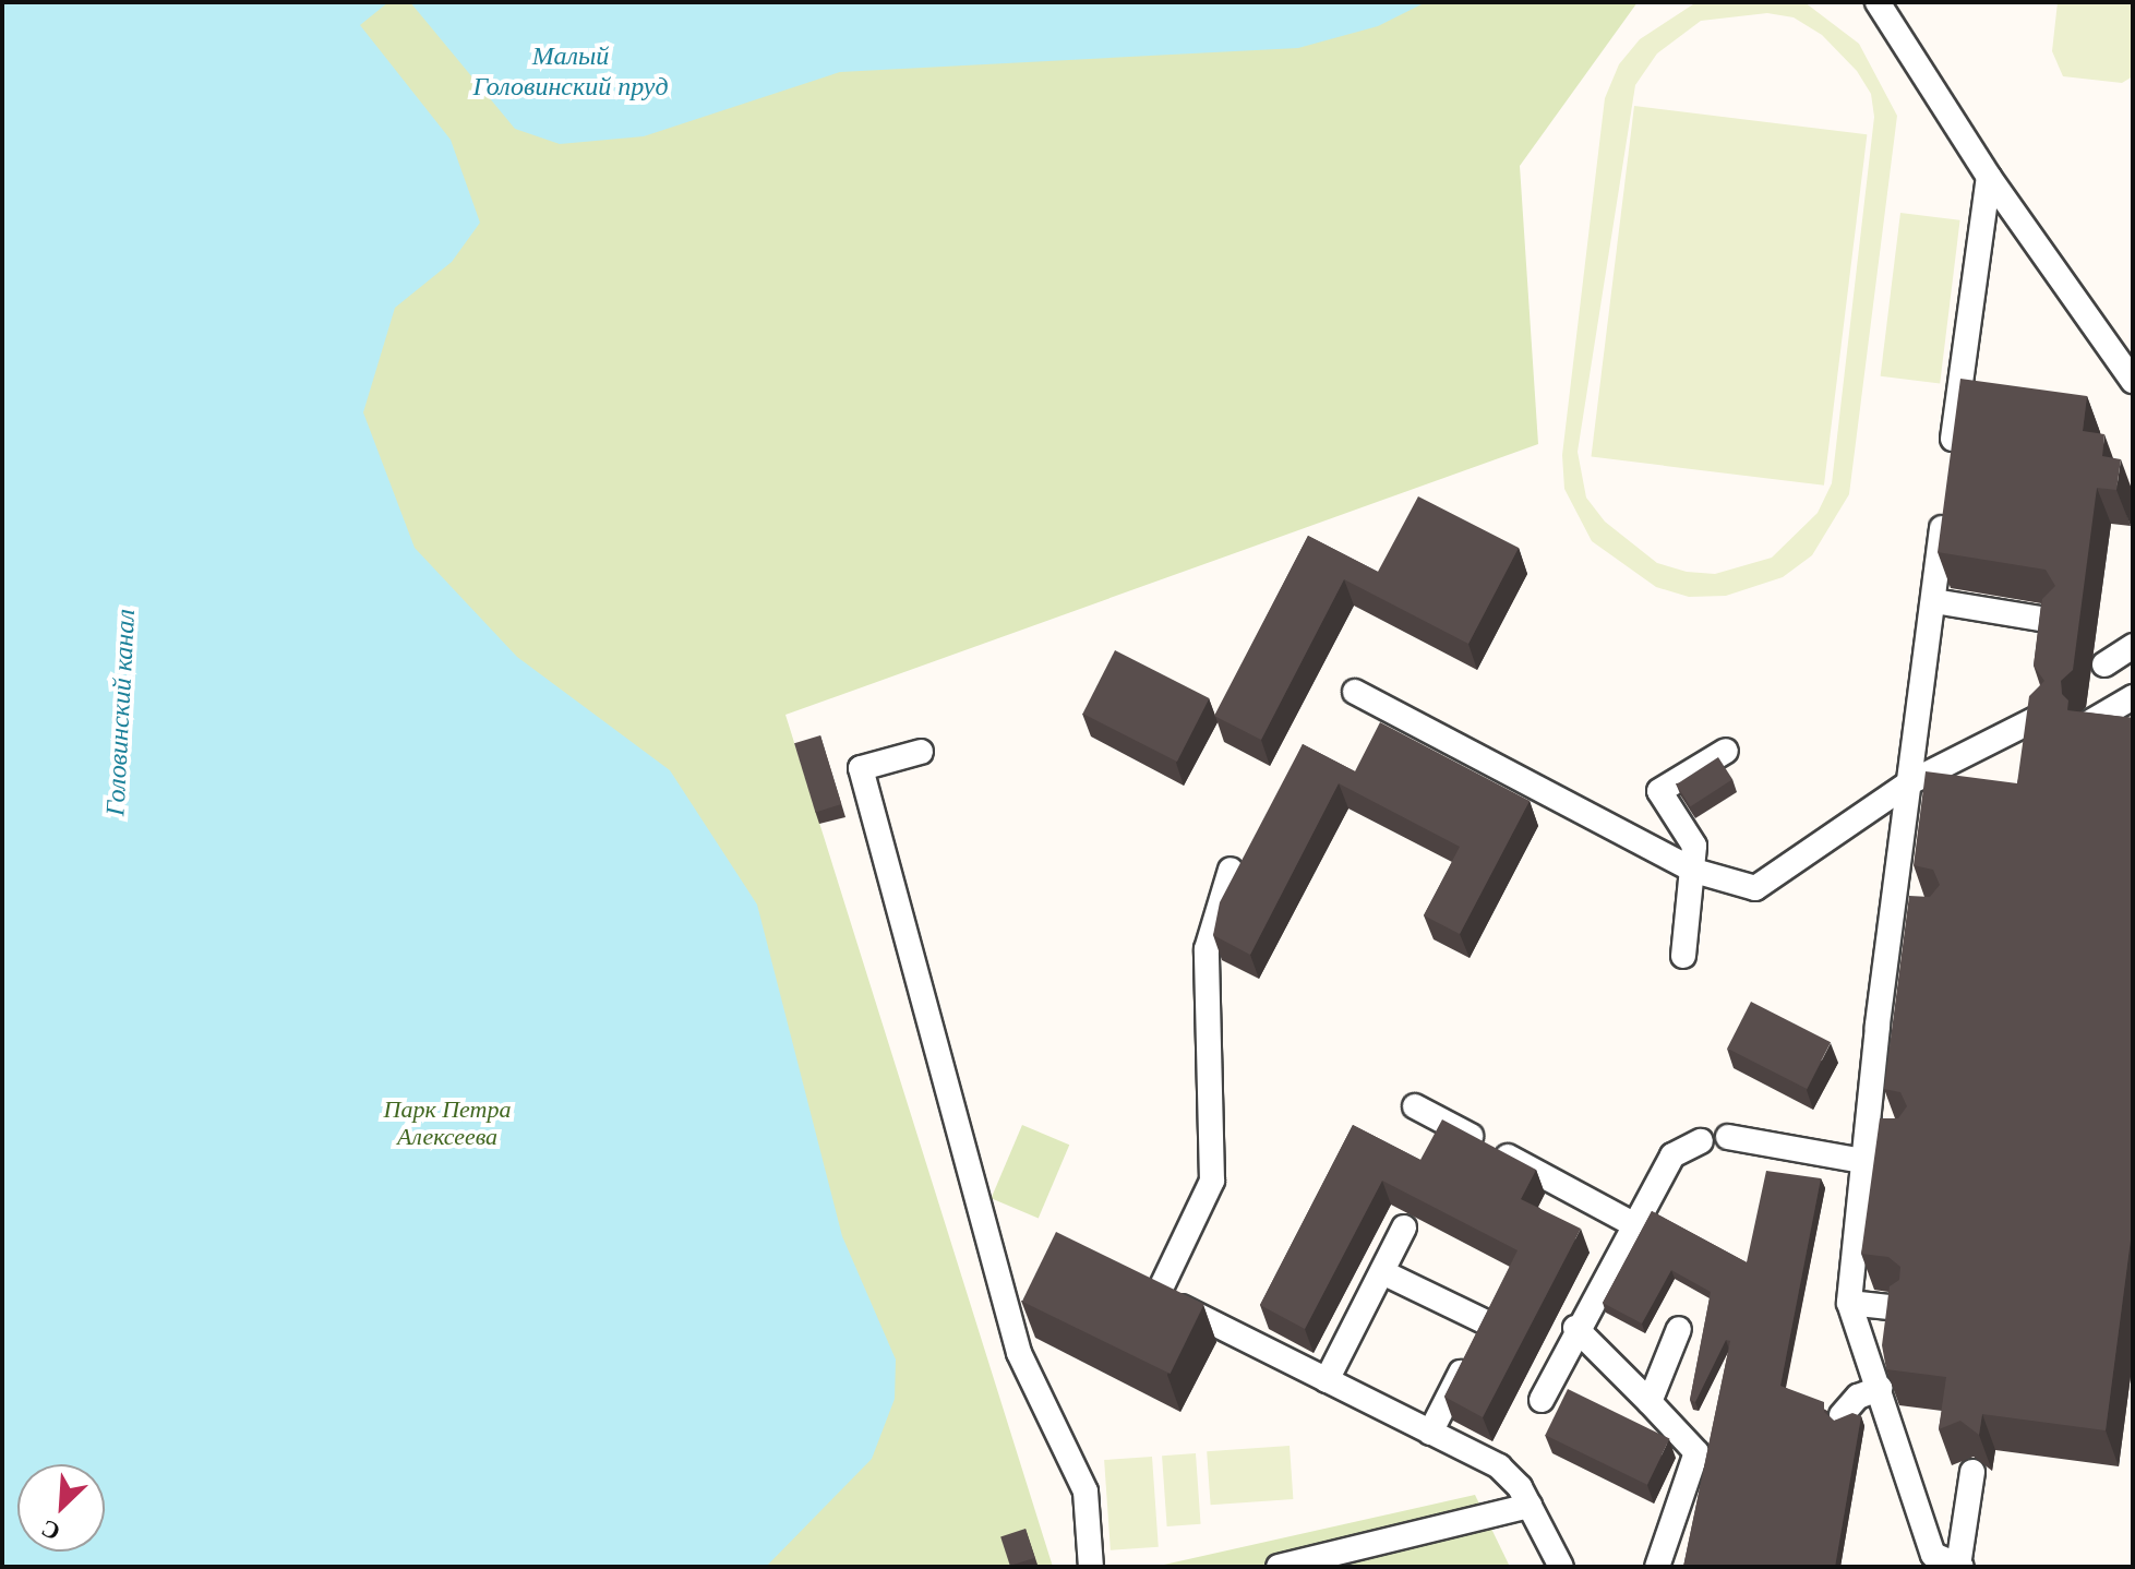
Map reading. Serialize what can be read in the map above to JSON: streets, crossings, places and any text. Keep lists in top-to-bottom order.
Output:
{
  "water": ["Малый Головинский пруд", "Головинский канал"],
  "parks": ["Парк Петра Алексеева"],
  "north": "bottom left"
}
